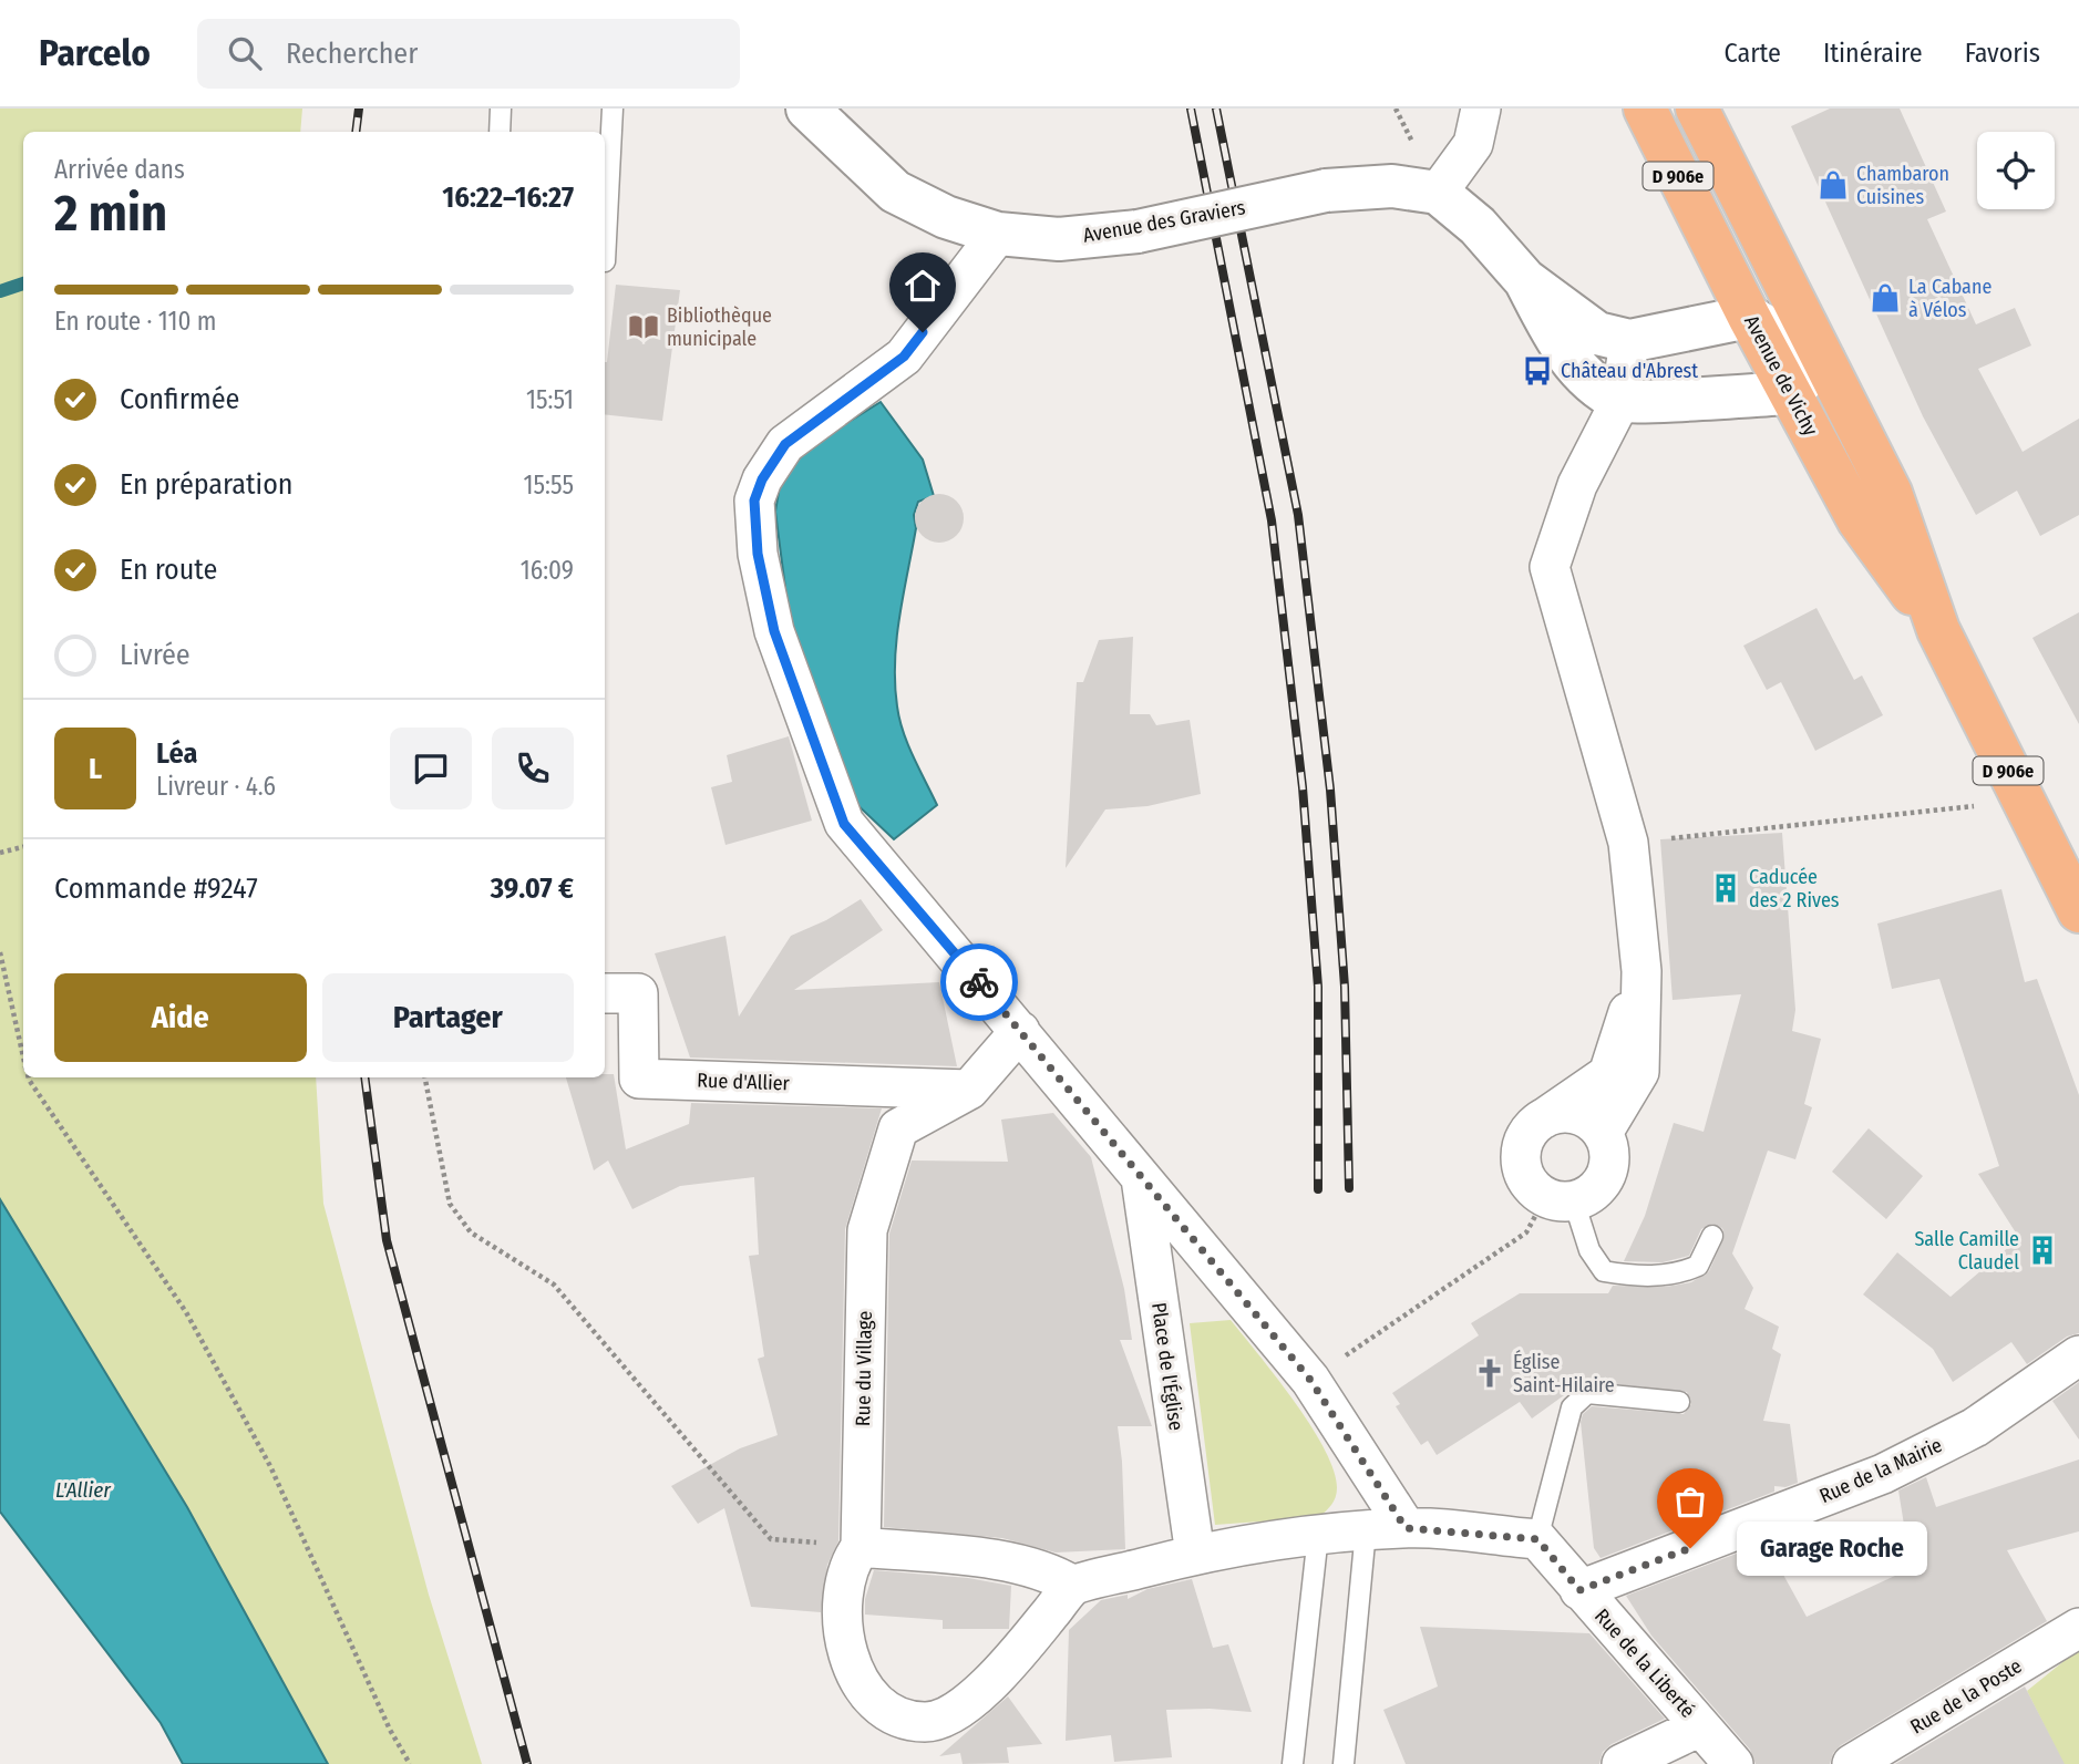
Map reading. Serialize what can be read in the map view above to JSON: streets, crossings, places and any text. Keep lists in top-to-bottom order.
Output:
{
  "streets": {
    "main road": ["D 906e", "Avenue de Vichy"],
    "street": [
      "Avenue des Graviers",
      "Rue d'Allier",
      "Place de l'Église",
      "Rue du Village",
      "Rue de la Mairie",
      "Rue de la Liberté",
      "Rue de la Poste"
    ]
  },
  "crossings": [
    ["Rue d'Allier", "Rue du Village"],
    ["Rue de la Mairie", "Rue de la Liberté"]
  ],
  "water": ["L'Allier"],
  "places": {
    "shop": ["Chambaron Cuisines", "La Cabane à Vélos"],
    "library": ["Bibliothèque municipale"],
    "bus stop": ["Château d'Abrest"],
    "building": ["Caducée des 2 Rives", "Salle Camille Claudel"],
    "church": ["Église Saint-Hilaire"],
    "other": ["Garage Roche"]
  },
  "page": {
    "header": "Parcelo",
    "search": "Rechercher",
    "nav": ["Carte", "Itinéraire", "Favoris"],
    "heading": ["2 min", "Arrivée dans", "16:22–16:27"],
    "panel": [
      "Léa",
      "Livreur · 4.6",
      "Commande #9247",
      "39.07 €"
    ],
    "bar": "En route · 110 m",
    "list": [
      ["Confirmée", "15:51"],
      ["En préparation", "15:55"],
      ["En route", "16:09"],
      "Livrée"
    ],
    "round": "L",
    "buttons": ["Aide", "Partager"],
    "bubble": "Garage Roche"
  }
}
